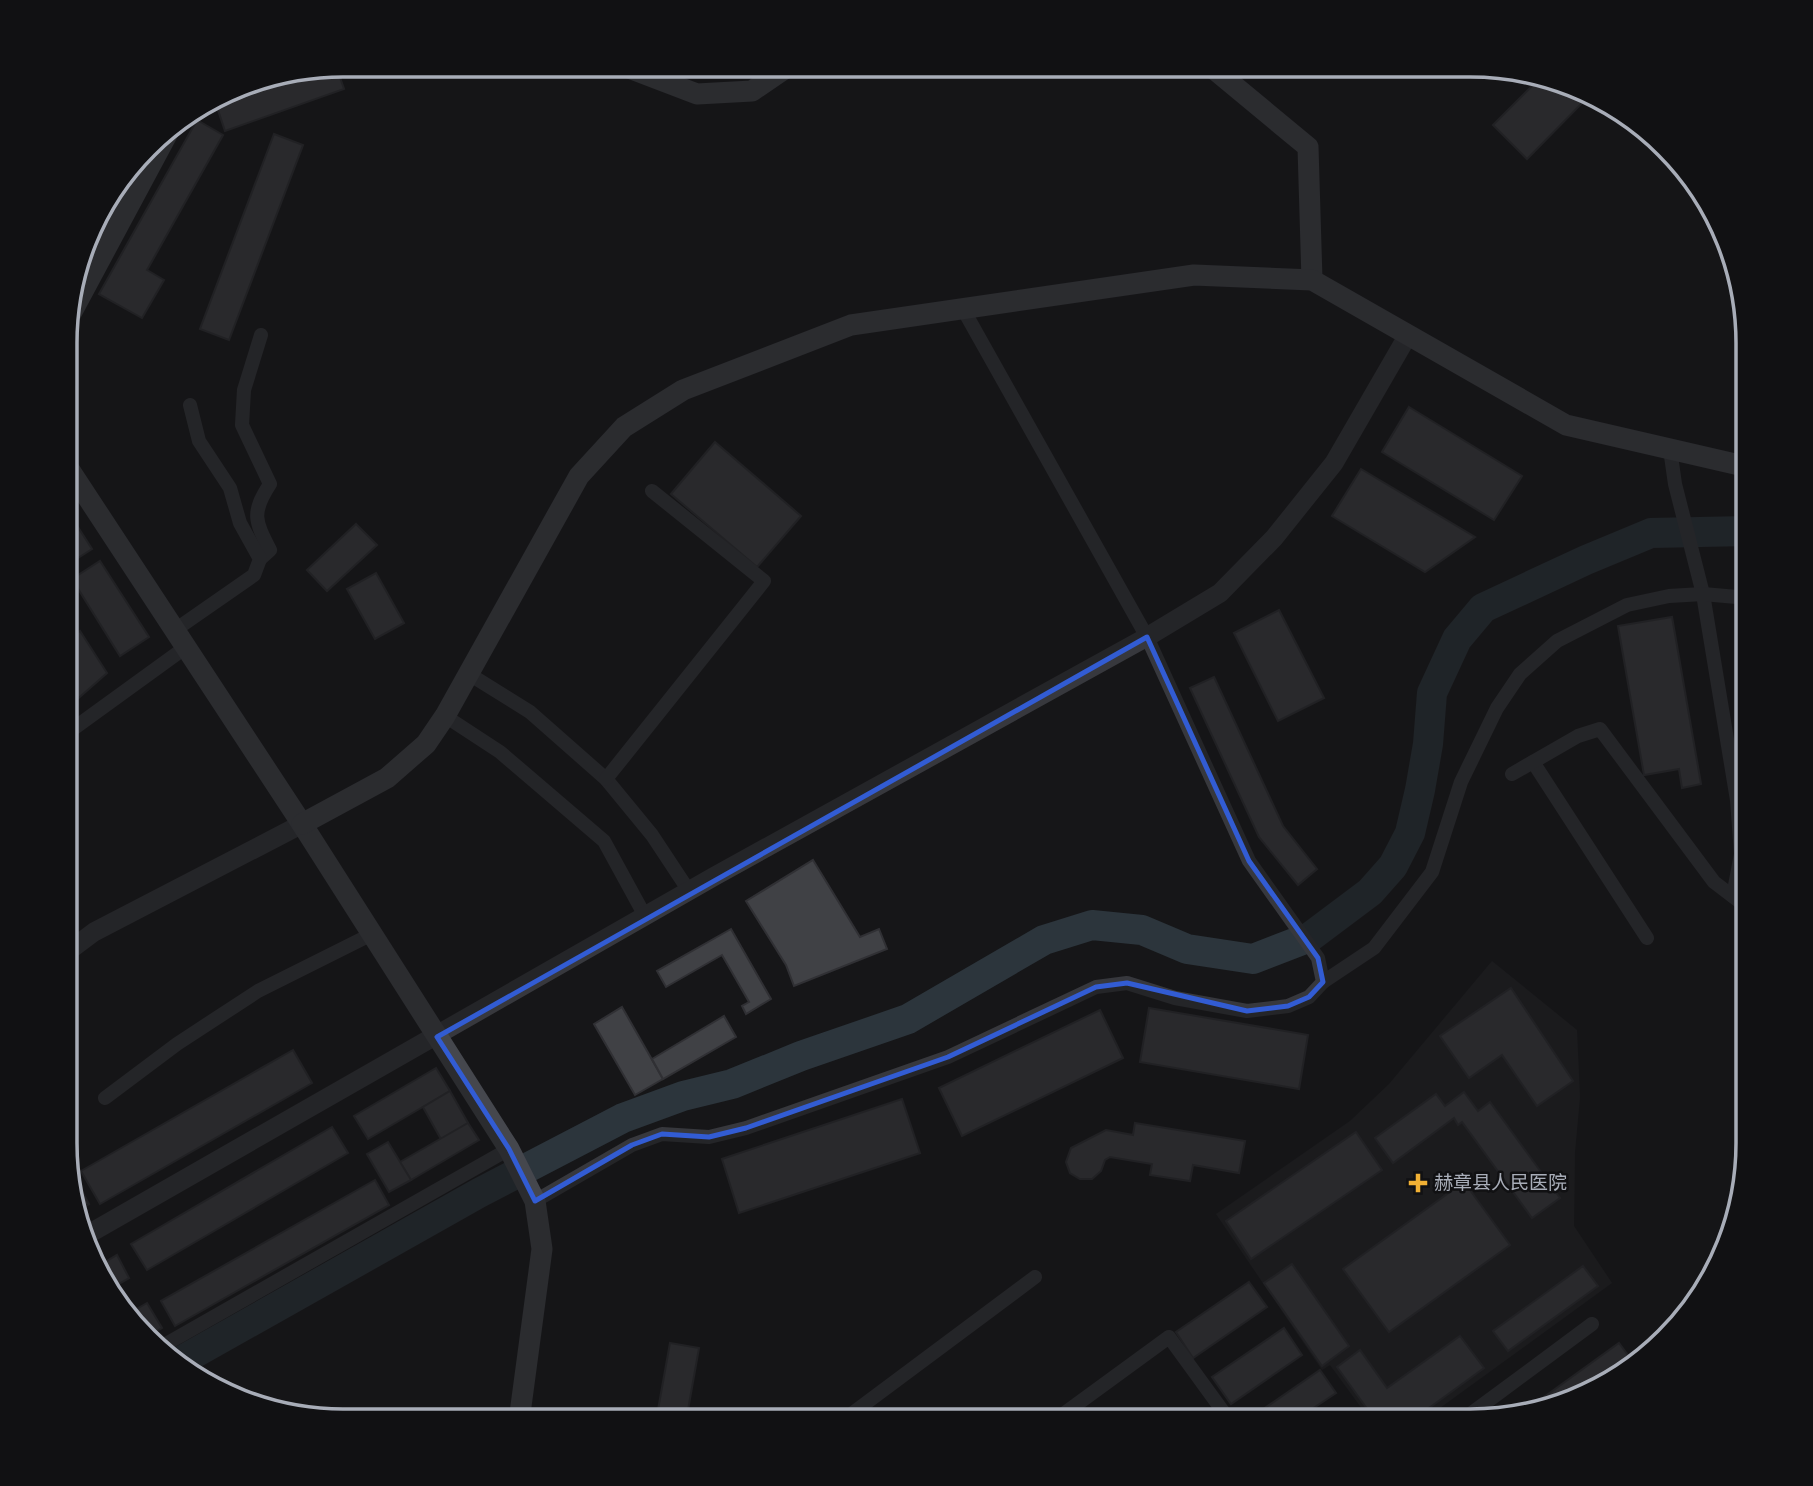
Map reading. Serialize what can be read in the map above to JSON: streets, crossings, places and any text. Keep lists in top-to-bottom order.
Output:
{
  "places": {
    "health": ["赫章县人民医院"]
  }
}
